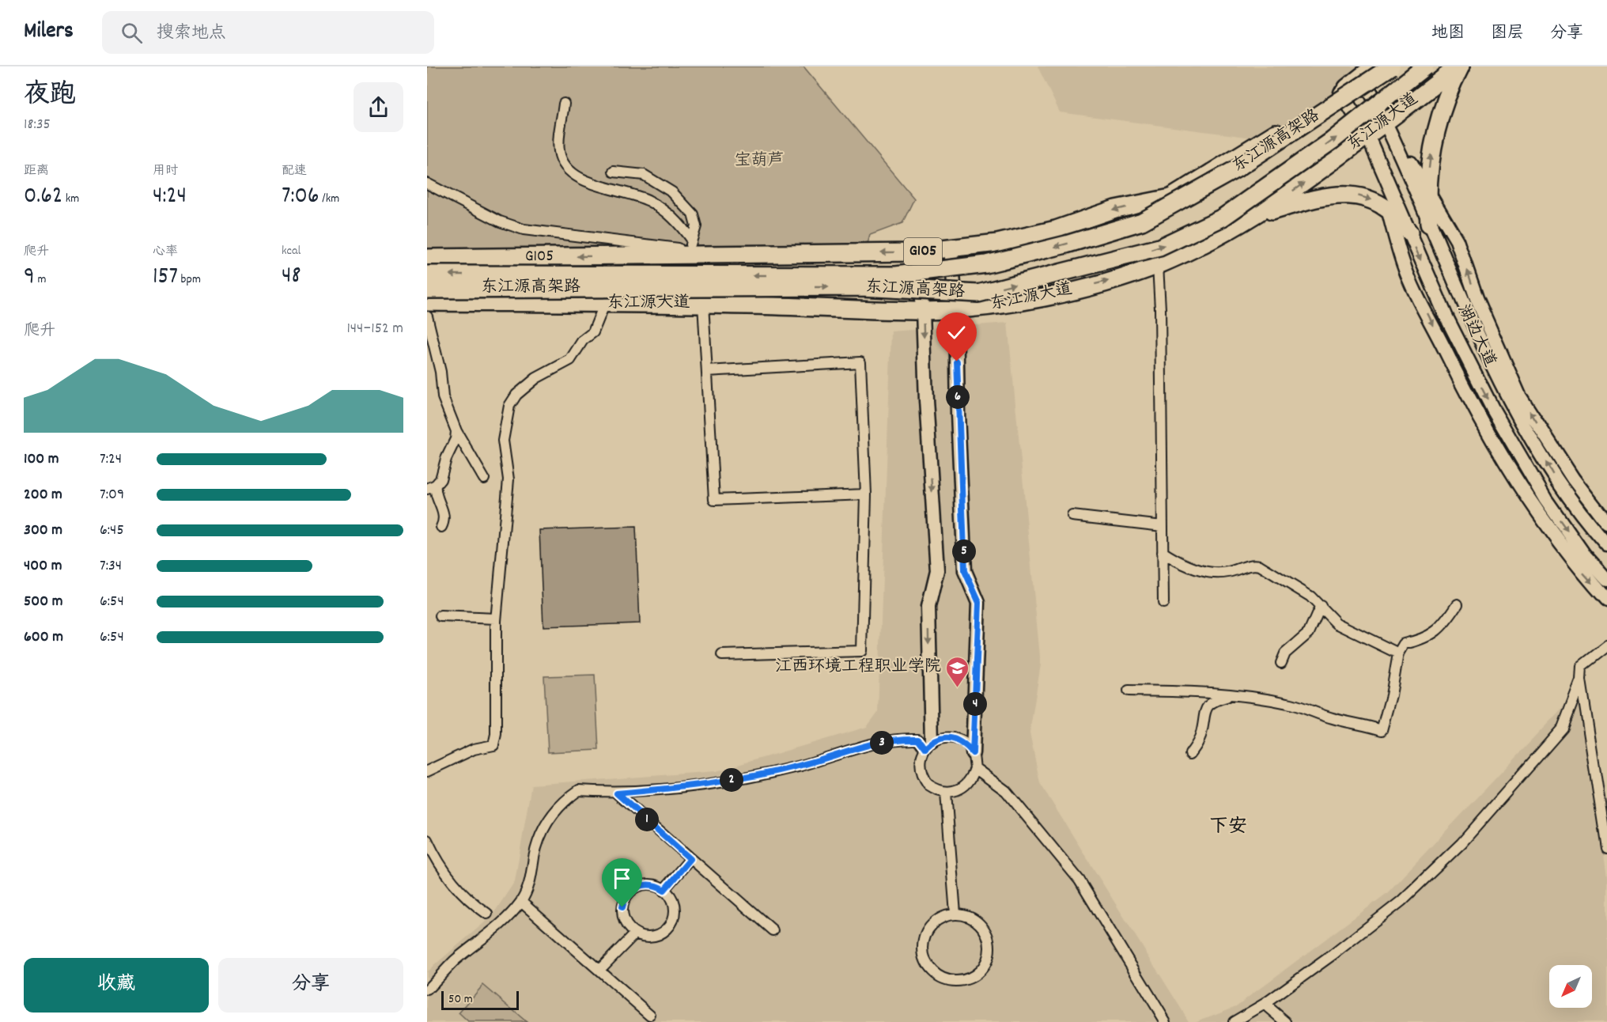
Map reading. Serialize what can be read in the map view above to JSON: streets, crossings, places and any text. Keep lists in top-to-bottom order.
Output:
{
  "streets": {
    "highway": ["东江源大道", "东江源高架路", "G105"],
    "street": ["湖边大道"]
  },
  "crossings": [
    ["东江源大道", "湖边大道"],
    ["G105", "湖边大道"]
  ],
  "districts": ["下安"],
  "parks": ["宝葫芦"],
  "places": {
    "school or university": ["江西环境工程职业学院"]
  },
  "scale_bar": "50 m",
  "north": "bottom left",
  "page": {
    "header": "Milers",
    "search": "搜索地点",
    "nav": ["地图", "图层", "分享"],
    "heading": ["夜跑", "18:35"],
    "stats": [
      ["距离", "0.62 km"],
      ["用时", "4:24"],
      ["配速", "7:06 /km"],
      ["爬升", "9 m"],
      ["心率", "157 bpm"],
      ["kcal", "48"]
    ],
    "chart": ["爬升", "144–152 m"],
    "pins": [
      "6",
      "5",
      "4",
      "3",
      "2",
      "1"
    ],
    "list": [
      {
        "name": "100 m",
        "note": "7:24"
      },
      {
        "name": "200 m",
        "note": "7:09"
      },
      {
        "name": "300 m",
        "note": "6:45"
      },
      {
        "name": "400 m",
        "note": "7:34"
      },
      {
        "name": "500 m",
        "note": "6:54"
      },
      {
        "name": "600 m",
        "note": "6:54"
      }
    ],
    "buttons": ["收藏", "分享"],
    "scale": "50 m"
  }
}
